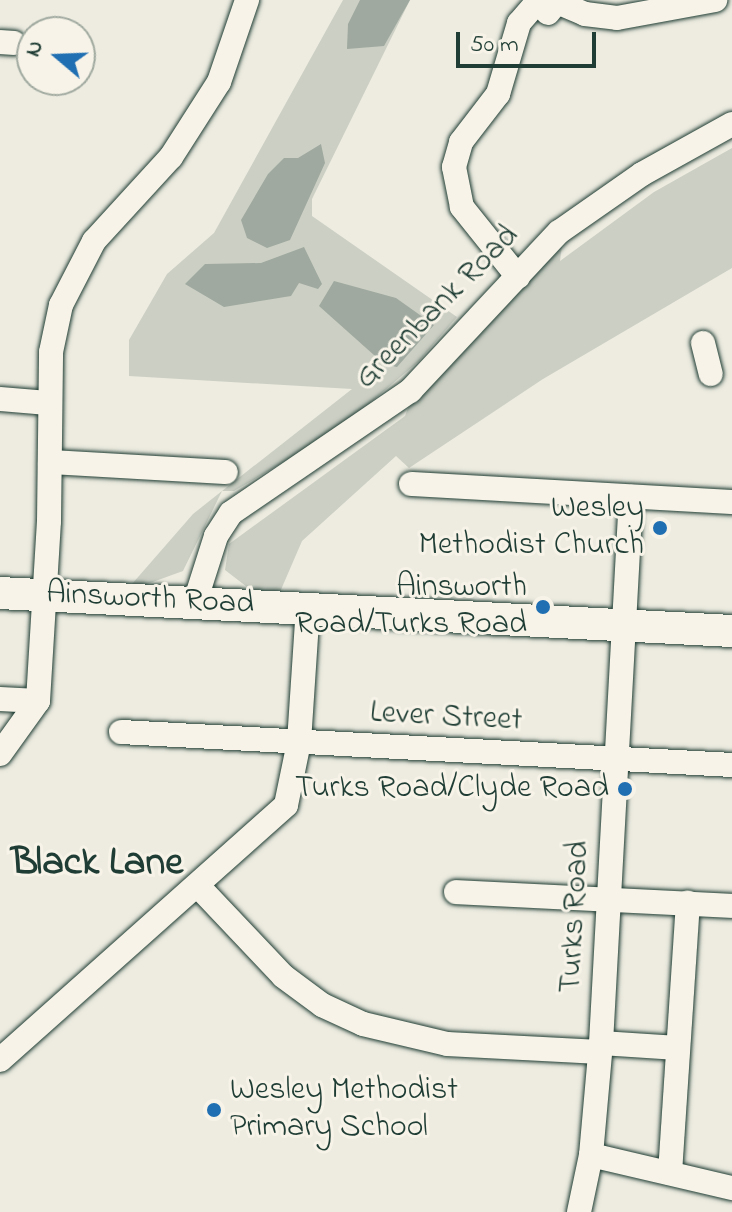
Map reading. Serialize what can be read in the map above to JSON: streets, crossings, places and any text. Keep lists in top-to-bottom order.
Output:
{
  "streets": {
    "main road": ["Ainsworth Road"],
    "street": ["Greenbank Road", "Lever Street", "Turks Road"]
  },
  "crossings": [
    ["Greenbank Road", "Ainsworth Road"],
    ["Ainsworth Road", "Turks Road"],
    ["Lever Street", "Turks Road"]
  ],
  "districts": ["Black Lane"],
  "places": [
    "Wesley Methodist Church",
    "Ainsworth Road/Turks Road",
    "Turks Road/Clyde Road",
    "Wesley Methodist Primary School"
  ],
  "scale_bar": "50 m",
  "north": "left"
}
